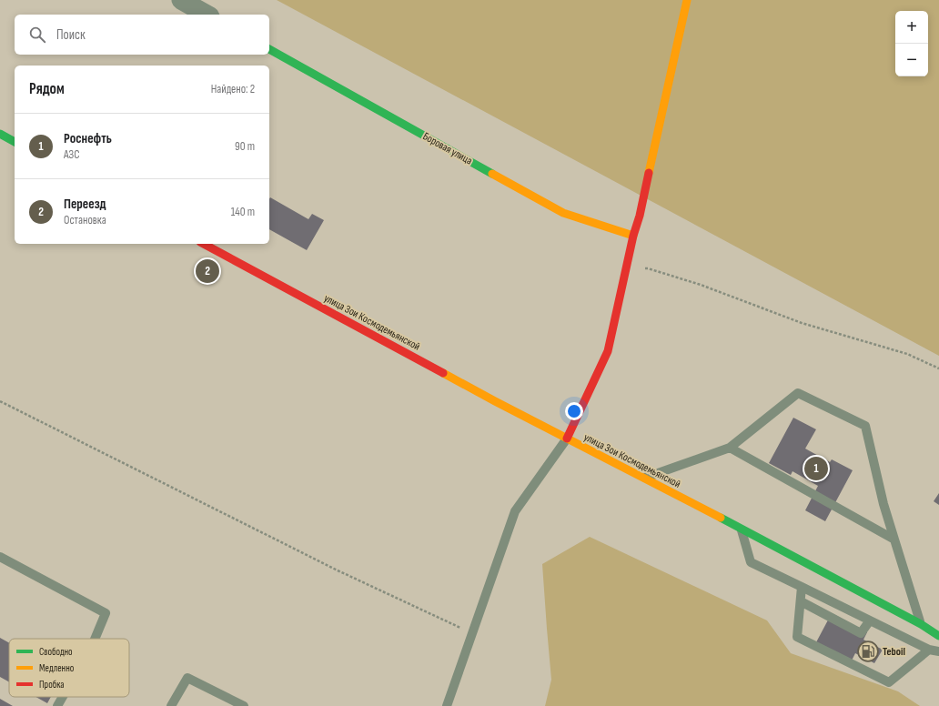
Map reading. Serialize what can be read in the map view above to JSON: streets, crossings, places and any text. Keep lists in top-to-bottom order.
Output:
{
  "streets": {
    "street": ["Боровая улица", "улица Зои Космодемьянской"]
  },
  "places": {
    "fuel station": ["Teboil"]
  },
  "legend": ["Свободно", "Медленно", "Пробка"],
  "page": {
    "map_buttons": ["+", "−"],
    "search": "Поиск",
    "heading": ["Рядом", "Найдено: 2"],
    "list": [
      {
        "mark": "1",
        "name": "Роснефть",
        "note": "АЗС",
        "value": "90 m"
      },
      {
        "mark": "2",
        "name": "Переезд",
        "note": "Остановка",
        "value": "140 m"
      }
    ],
    "pins": ["2", "1"]
  }
}
